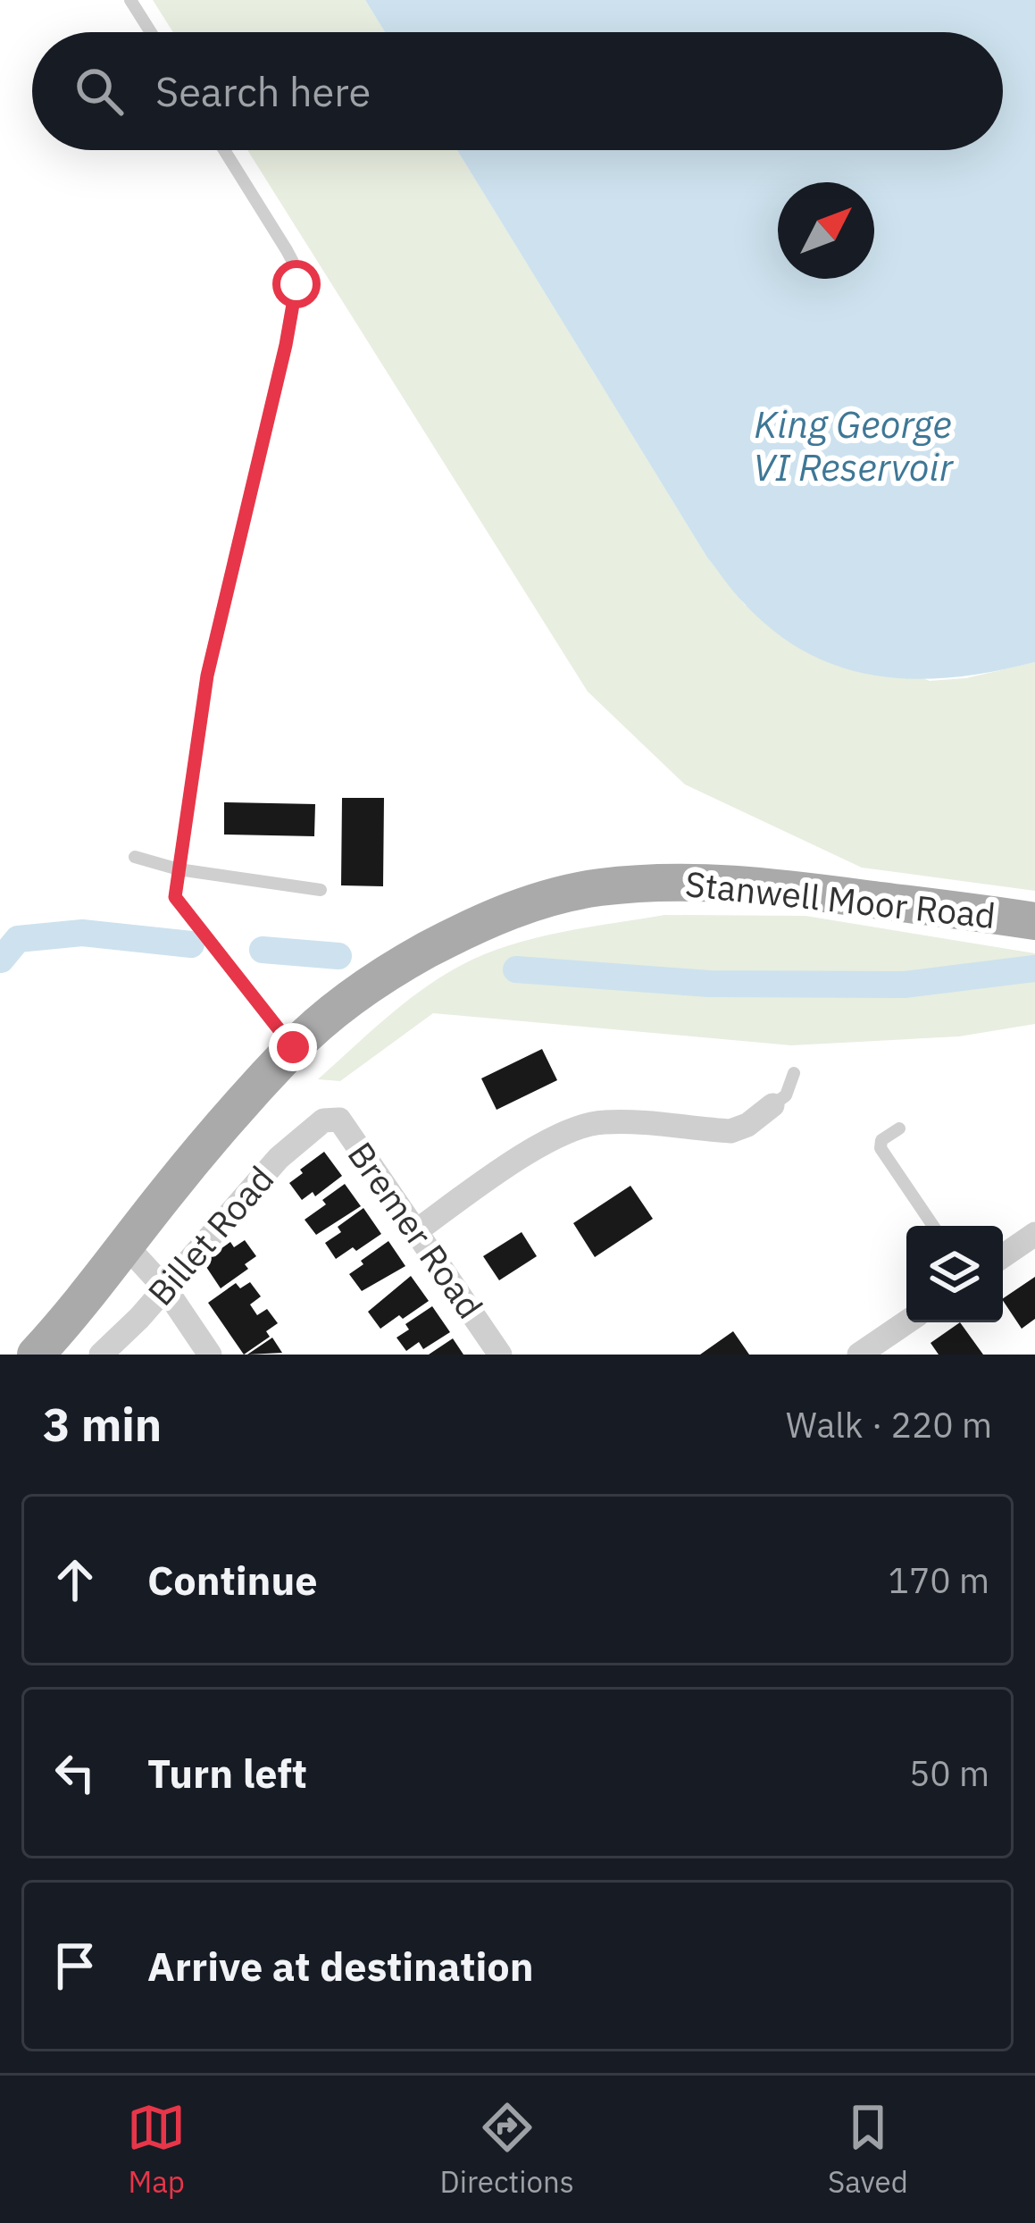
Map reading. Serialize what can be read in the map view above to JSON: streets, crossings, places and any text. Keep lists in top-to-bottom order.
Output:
{
  "streets": {
    "main road": ["Stanwell Moor Road"],
    "street": ["Bremer Road", "Billet Road"]
  },
  "crossings": [
    ["Bremer Road", "Billet Road"]
  ],
  "water": ["King George VI Reservoir"],
  "north": "top right",
  "page": {
    "search": "Search here",
    "heading": ["3 min", "Walk · 220 m"],
    "list": [
      ["Continue", "170 m"],
      ["Turn left", "50 m"],
      "Arrive at destination"
    ],
    "nav": ["Map", "Directions", "Saved"]
  }
}
